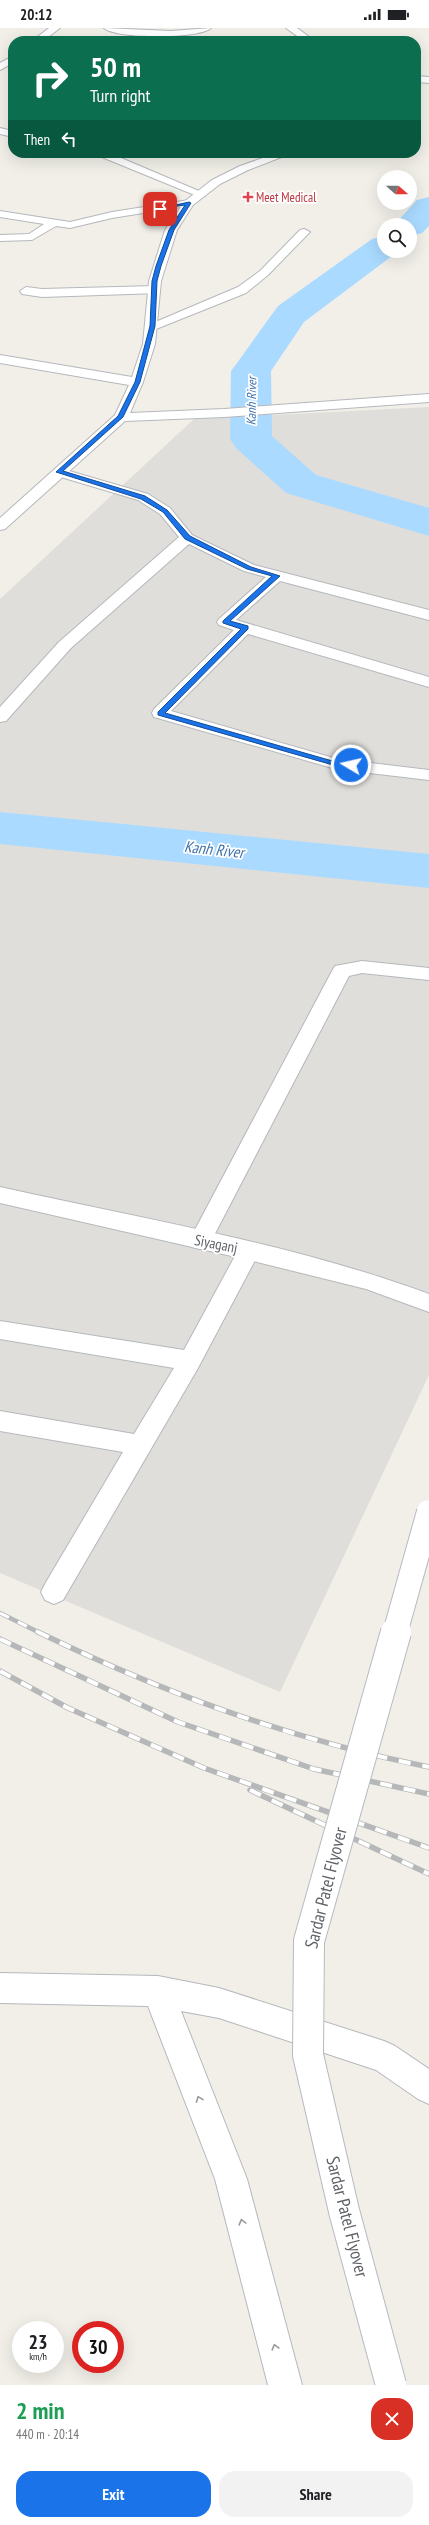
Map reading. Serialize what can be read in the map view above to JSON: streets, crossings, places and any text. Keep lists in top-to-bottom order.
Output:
{
  "streets": {
    "street": ["Siyaganj", "Sardar Patel Flyover"]
  },
  "water": ["Kanh River"],
  "places": {
    "health": ["Meet Medical"]
  },
  "north": "right",
  "page": {
    "status": "20:12",
    "turn": ["50 m", "Turn right"],
    "then": "Then",
    "speed": "23 km/h",
    "limit": "30",
    "heading": ["2 min", "440 m · 20:14"],
    "buttons": ["Exit", "Share"]
  }
}
